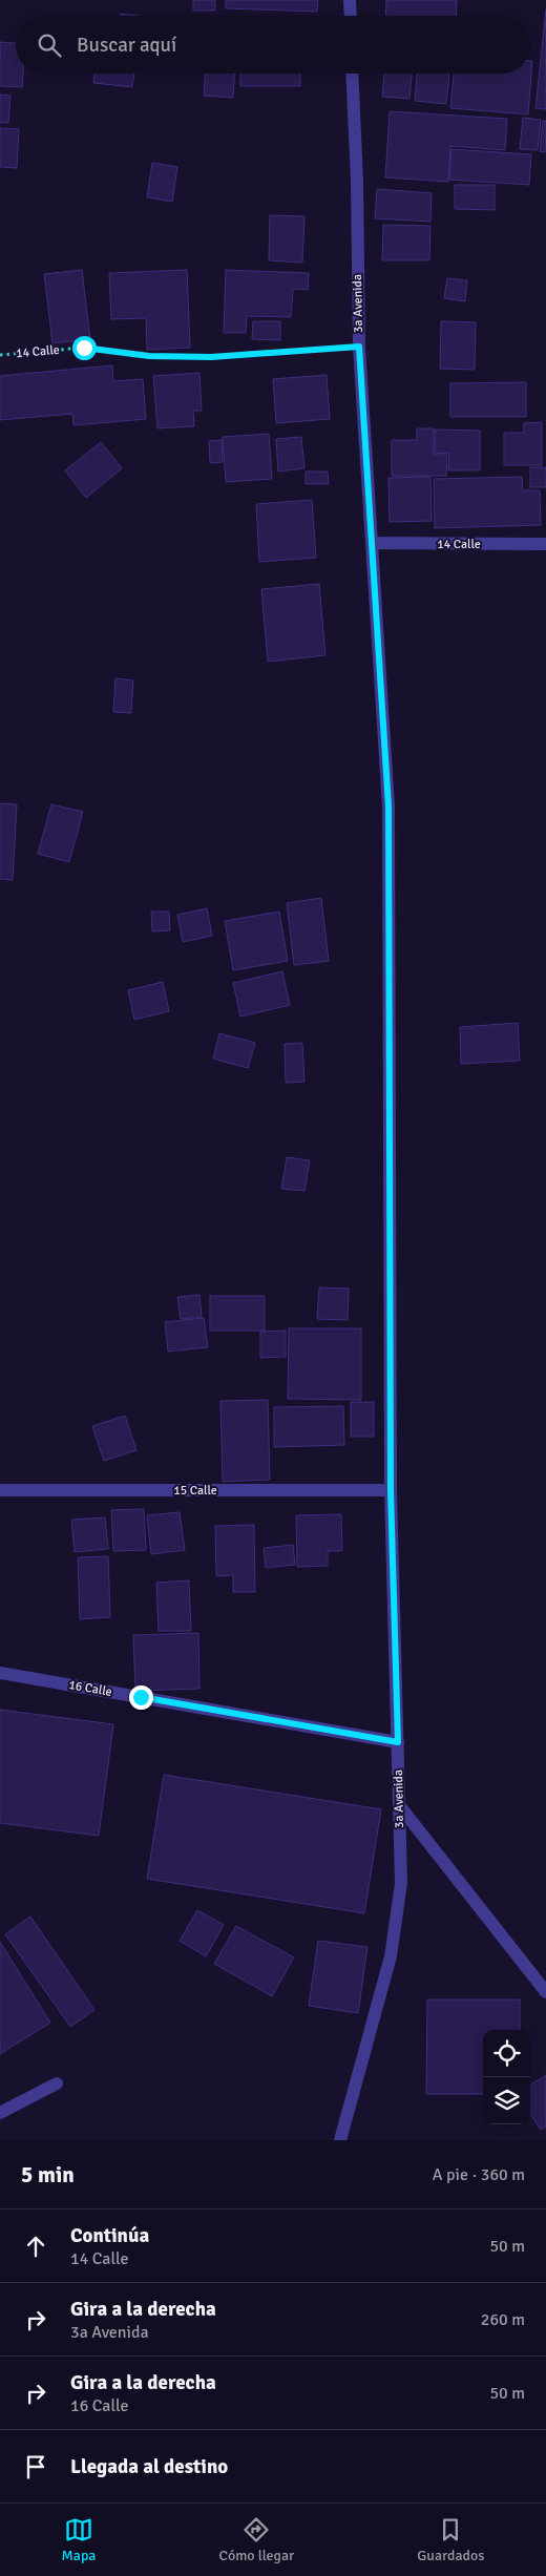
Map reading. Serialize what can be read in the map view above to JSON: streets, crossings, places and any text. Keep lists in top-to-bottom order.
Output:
{
  "streets": {
    "street": [
      "3a Avenida",
      "14 Calle",
      "15 Calle",
      "16 Calle"
    ]
  },
  "crossings": [
    ["3a Avenida", "14 Calle"],
    ["3a Avenida", "15 Calle"],
    ["3a Avenida", "16 Calle"]
  ],
  "page": {
    "search": "Buscar aquí",
    "heading": ["5 min", "A pie · 360 m"],
    "list": [
      ["Continúa", "14 Calle", "50 m"],
      ["Gira a la derecha", "3a Avenida", "260 m"],
      ["Gira a la derecha", "16 Calle", "50 m"],
      "Llegada al destino"
    ],
    "nav": ["Mapa", "Cómo llegar", "Guardados"]
  }
}
